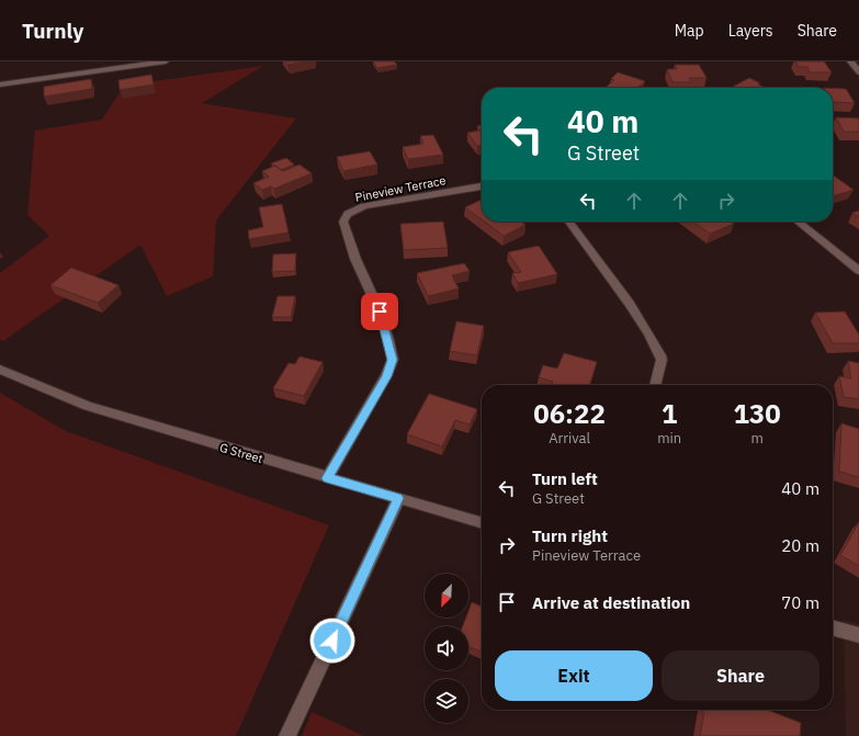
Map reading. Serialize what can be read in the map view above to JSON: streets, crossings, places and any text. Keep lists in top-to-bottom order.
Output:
{
  "streets": {
    "street": ["Pineview Terrace", "G Street"]
  },
  "crossings": [
    ["Pineview Terrace", "G Street"]
  ],
  "north": "bottom left",
  "page": {
    "header": "Turnly",
    "nav": ["Map", "Layers", "Share"],
    "turn": ["40 m", "G Street"],
    "eta": [
      "06:22",
      "Arrival",
      "1",
      "min",
      "130",
      "m"
    ],
    "list": [
      {
        "name": "Turn left",
        "note": "G Street",
        "value": "40 m"
      },
      {
        "name": "Turn right",
        "note": "Pineview Terrace",
        "value": "20 m"
      },
      {
        "name": "Arrive at destination",
        "value": "70 m"
      }
    ],
    "buttons": ["Exit", "Share"]
  }
}
